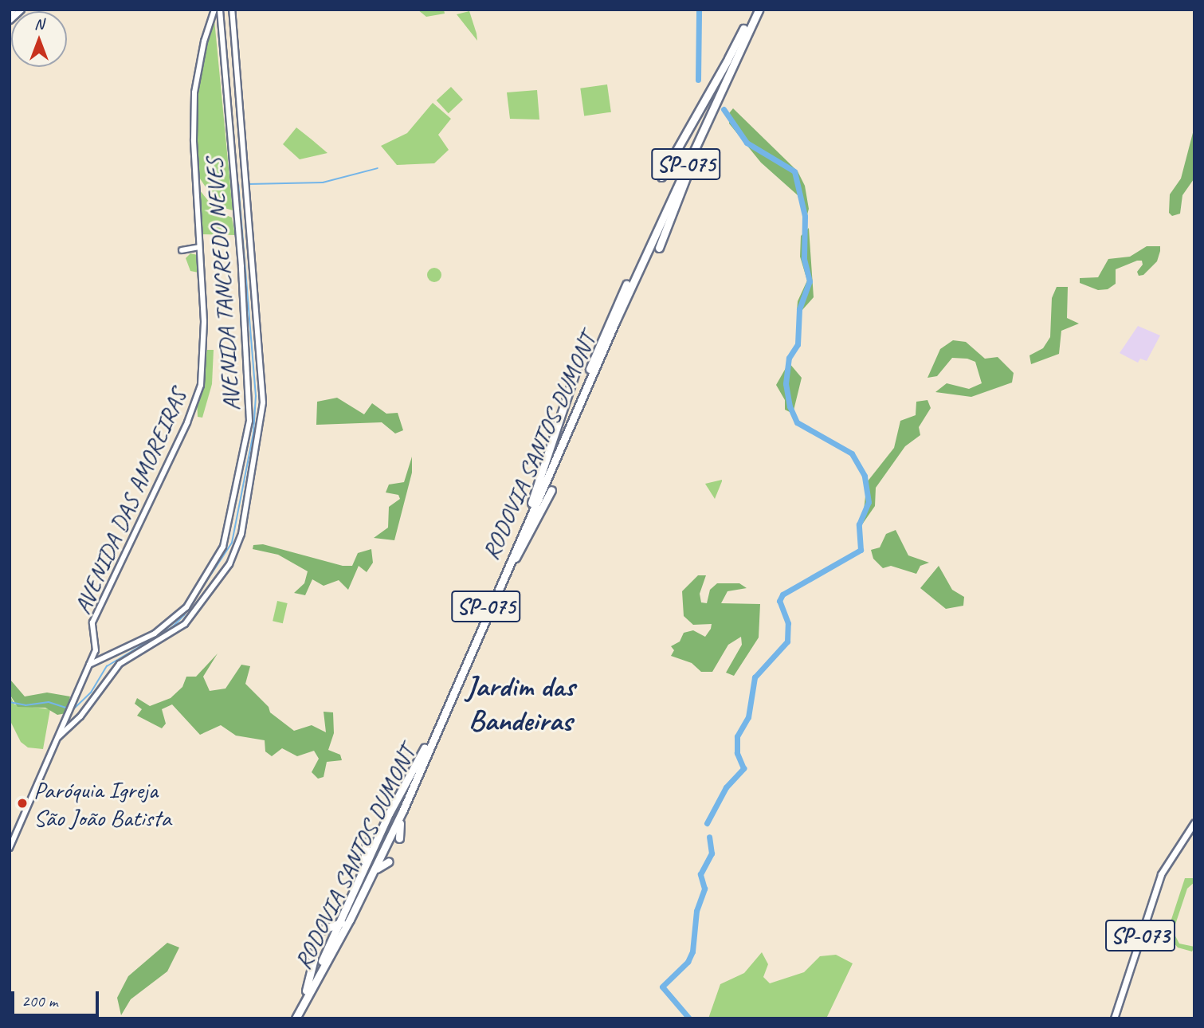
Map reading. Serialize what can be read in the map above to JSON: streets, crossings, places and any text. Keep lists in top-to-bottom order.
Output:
{
  "streets": {
    "highway": ["SP-075", "RODOVIA SANTOS DUMONT"],
    "main road": ["AVENIDA TANCREDO NEVES", "AVENIDA DAS AMOREIRAS", "SP-073"]
  },
  "crossings": [
    ["AVENIDA TANCREDO NEVES", "AVENIDA DAS AMOREIRAS"]
  ],
  "districts": ["Jardim das Bandeiras"],
  "places": ["Paróquia Igreja São João Batista"],
  "scale_bar": "200 m",
  "north": "top"
}
